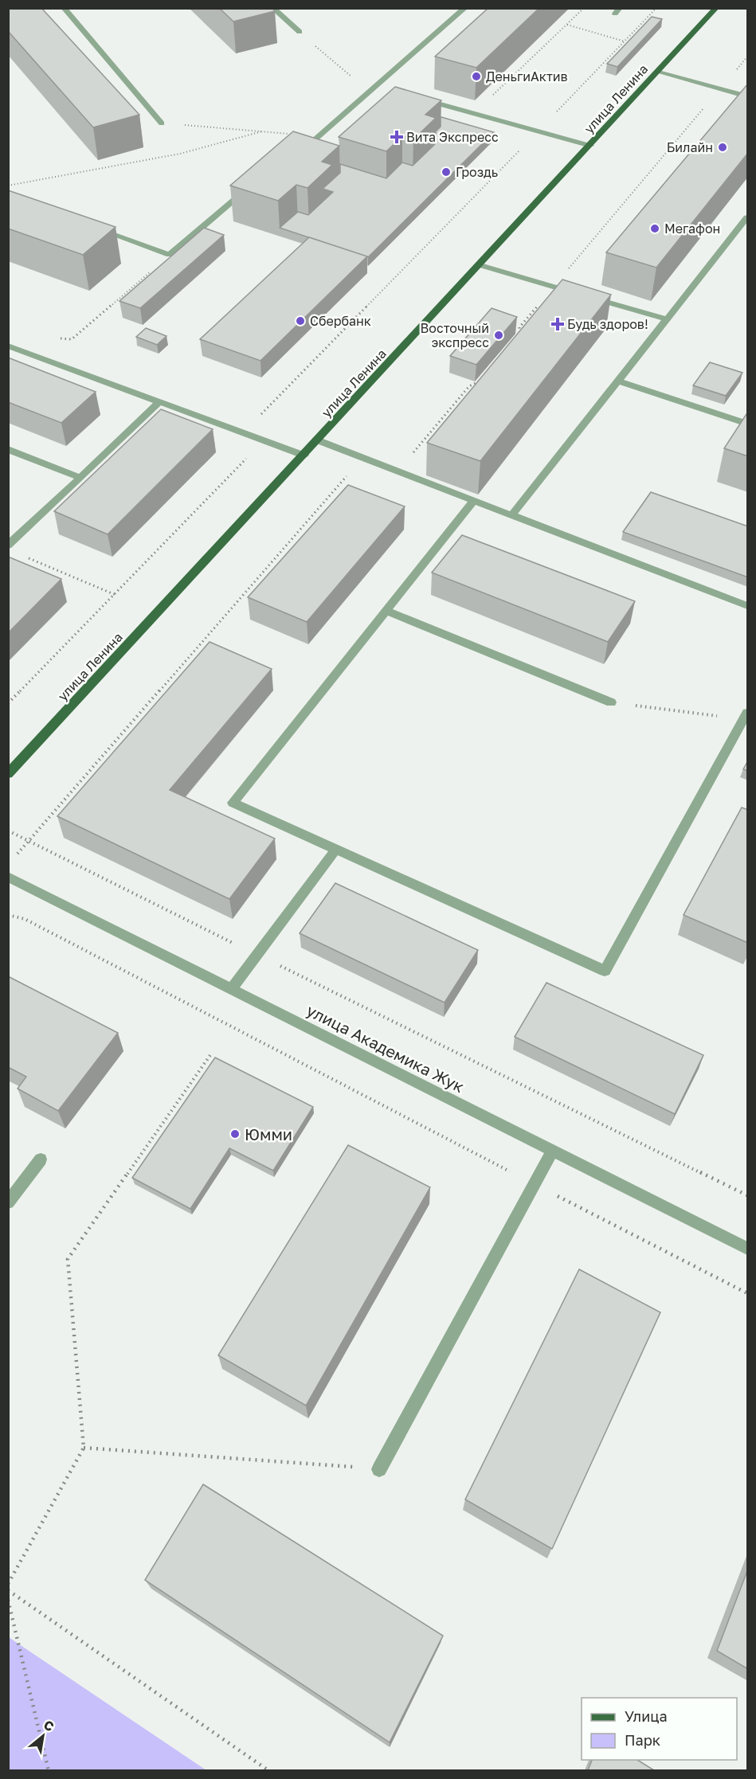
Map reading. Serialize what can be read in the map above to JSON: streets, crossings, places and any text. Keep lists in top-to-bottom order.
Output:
{
  "streets": {
    "main road": ["улица Ленина"],
    "street": ["улица Академика Жук"]
  },
  "places": {
    "other": [
      "ДеньгиАктив",
      "Билайн",
      "Гроздь",
      "Мегафон",
      "Сбербанк",
      "Восточный экспресс",
      "Юмми"
    ],
    "health": ["Вита Экспресс", "Будь здоров!"]
  },
  "legend": ["Улица", "Парк"],
  "north": "top right"
}
